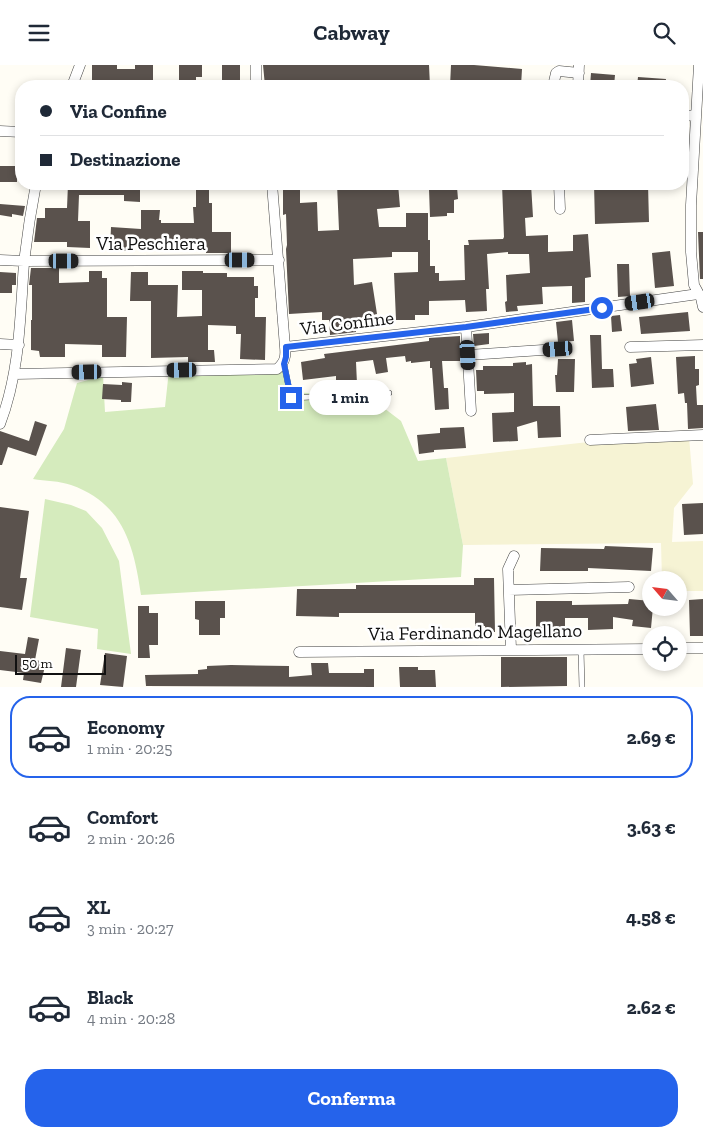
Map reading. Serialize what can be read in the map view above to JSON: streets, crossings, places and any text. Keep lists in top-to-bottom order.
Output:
{
  "streets": {
    "street": ["Via Peschiera", "Via Confine", "Via Ferdinando Magellano"]
  },
  "scale_bar": "50 m",
  "north": "top left",
  "page": {
    "header": "Cabway",
    "banner": ["Via Confine", "Destinazione"],
    "bubble": "1 min",
    "scale": "50 m",
    "list": [
      {
        "name": "Economy",
        "note": "1 min · 20:25",
        "value": "2.69 €"
      },
      {
        "name": "Comfort",
        "note": "2 min · 20:26",
        "value": "3.63 €"
      },
      {
        "name": "XL",
        "note": "3 min · 20:27",
        "value": "4.58 €"
      },
      {
        "name": "Black",
        "note": "4 min · 20:28",
        "value": "2.62 €"
      }
    ],
    "buttons": "Conferma"
  }
}
